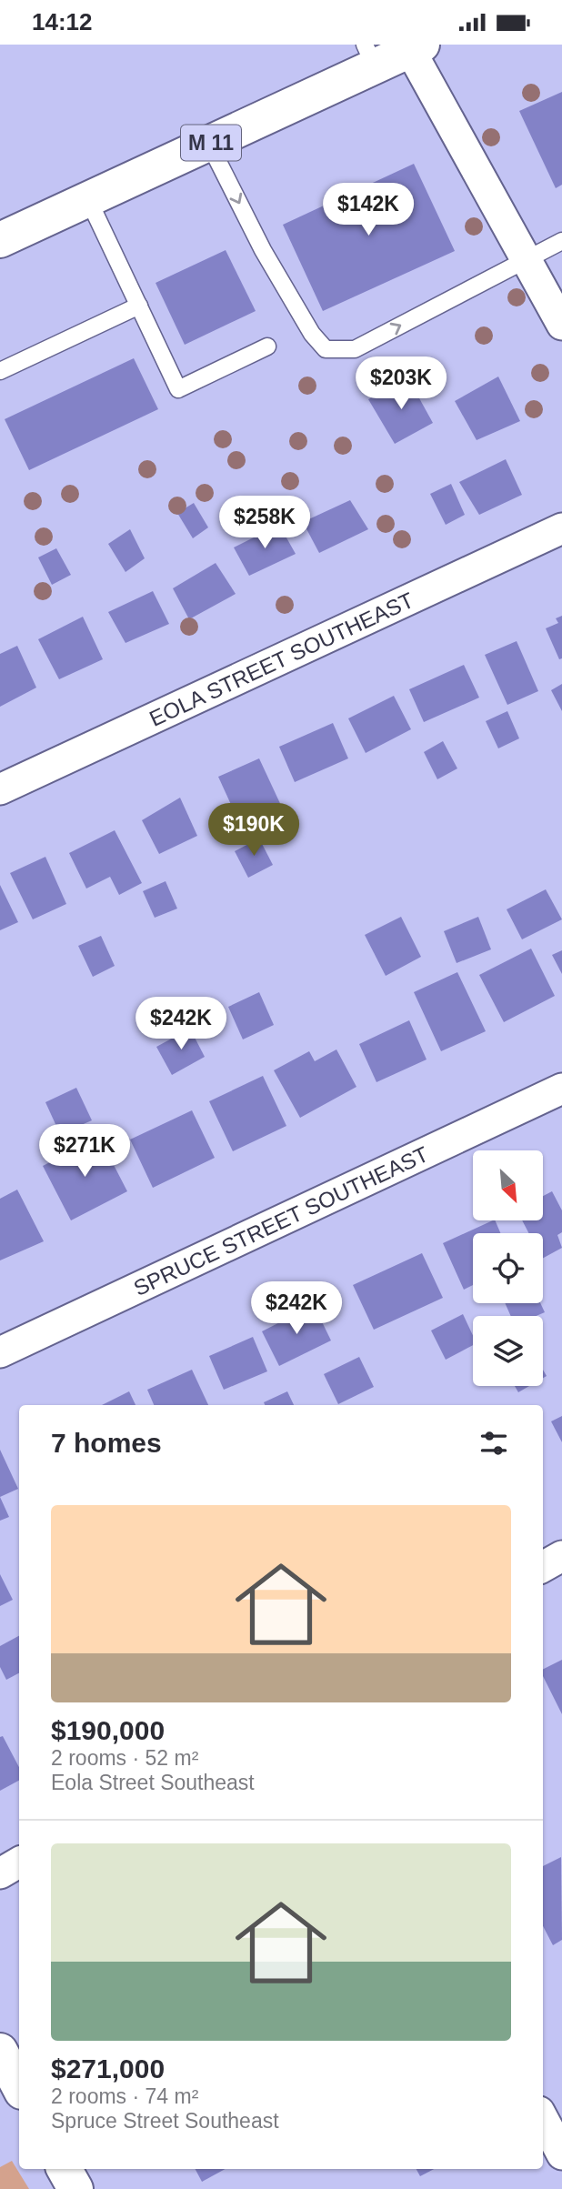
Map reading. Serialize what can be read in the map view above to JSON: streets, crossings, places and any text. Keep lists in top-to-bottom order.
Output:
{
  "streets": {
    "main road": ["M 11"],
    "street": ["EOLA STREET SOUTHEAST", "SPRUCE STREET SOUTHEAST"]
  },
  "north": "bottom right",
  "page": {
    "status": "14:12",
    "price": [
      "$142K",
      "$203K",
      "$258K",
      "$190K",
      "$242K",
      "$271K",
      "$242K"
    ],
    "heading": "7 homes",
    "list": [
      {
        "name": "$190,000",
        "note": "2 rooms · 52 m² · Eola Street Southeast"
      },
      {
        "name": "$271,000",
        "note": "2 rooms · 74 m² · Spruce Street Southeast"
      }
    ]
  }
}
